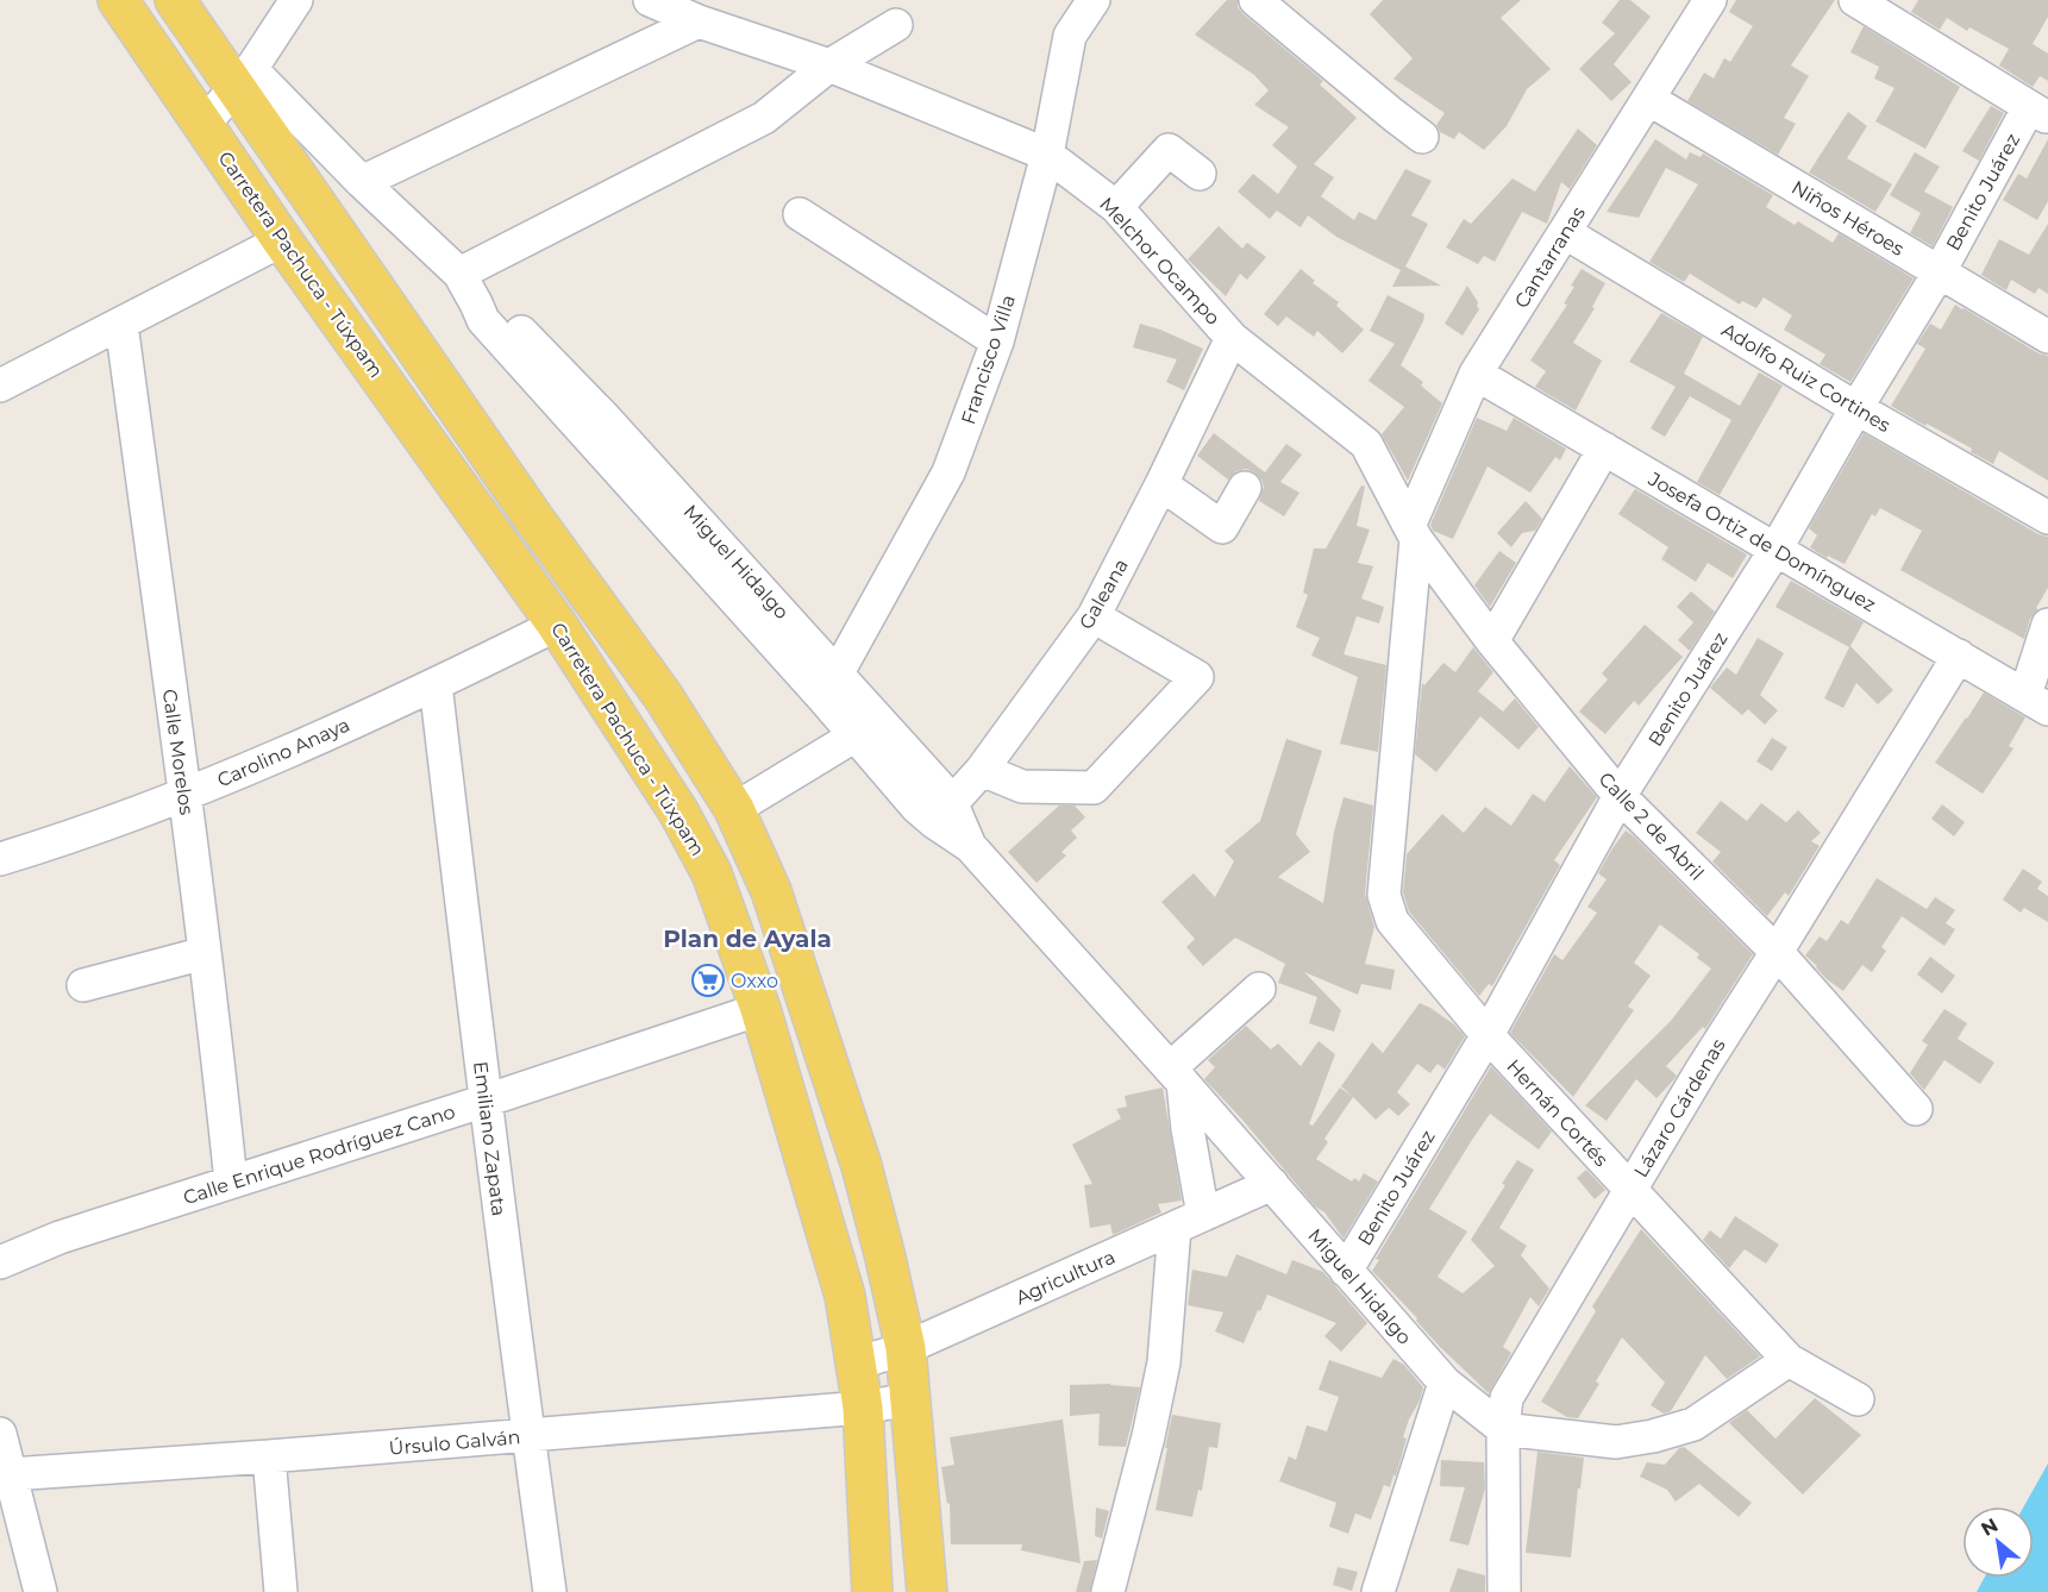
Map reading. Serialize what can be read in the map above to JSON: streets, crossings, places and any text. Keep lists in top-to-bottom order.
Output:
{
  "streets": {
    "main road": ["Carretera Pachuca - Túxpam"],
    "street": [
      "Benito Juárez",
      "Niños Héroes",
      "Cantarranas",
      "Melchor Ocampo",
      "Francisco Villa",
      "Adolfo Ruiz Cortines",
      "Josefa Ortiz de Domínguez",
      "Miguel Hidalgo",
      "Galeana",
      "Calle Morelos",
      "Carolino Anaya",
      "Calle 2 de Abril",
      "Lázaro Cárdenas",
      "Hernán Cortés",
      "Emiliano Zapata",
      "Calle Enrique Rodríguez Cano",
      "Agricultura",
      "Úrsulo Galván"
    ]
  },
  "crossings": [
    ["Benito Juárez", "Niños Héroes"],
    ["Benito Juárez", "Adolfo Ruiz Cortines"],
    ["Benito Juárez", "Josefa Ortiz de Domínguez"],
    ["Benito Juárez", "Miguel Hidalgo"],
    ["Benito Juárez", "Calle 2 de Abril"],
    ["Benito Juárez", "Hernán Cortés"],
    ["Niños Héroes", "Cantarranas"],
    ["Cantarranas", "Melchor Ocampo"],
    ["Cantarranas", "Adolfo Ruiz Cortines"],
    ["Cantarranas", "Josefa Ortiz de Domínguez"],
    ["Cantarranas", "Calle 2 de Abril"],
    ["Cantarranas", "Hernán Cortés"],
    ["Melchor Ocampo", "Francisco Villa"],
    ["Melchor Ocampo", "Galeana"],
    ["Melchor Ocampo", "Calle 2 de Abril"],
    ["Carretera Pachuca - Túxpam", "Carolino Anaya"],
    ["Carretera Pachuca - Túxpam", "Calle Enrique Rodríguez Cano"],
    ["Carretera Pachuca - Túxpam", "Agricultura"],
    ["Carretera Pachuca - Túxpam", "Úrsulo Galván"],
    ["Francisco Villa", "Miguel Hidalgo"],
    ["Josefa Ortiz de Domínguez", "Lázaro Cárdenas"],
    ["Miguel Hidalgo", "Galeana"],
    ["Miguel Hidalgo", "Lázaro Cárdenas"],
    ["Miguel Hidalgo", "Agricultura"],
    ["Calle Morelos", "Carolino Anaya"],
    ["Calle Morelos", "Calle Enrique Rodríguez Cano"],
    ["Carolino Anaya", "Emiliano Zapata"],
    ["Calle 2 de Abril", "Lázaro Cárdenas"],
    ["Lázaro Cárdenas", "Hernán Cortés"],
    ["Emiliano Zapata", "Calle Enrique Rodríguez Cano"],
    ["Emiliano Zapata", "Úrsulo Galván"]
  ],
  "districts": ["Plan de Ayala"],
  "places": {
    "supermarket": ["Oxxo"]
  },
  "north": "top left"
}
